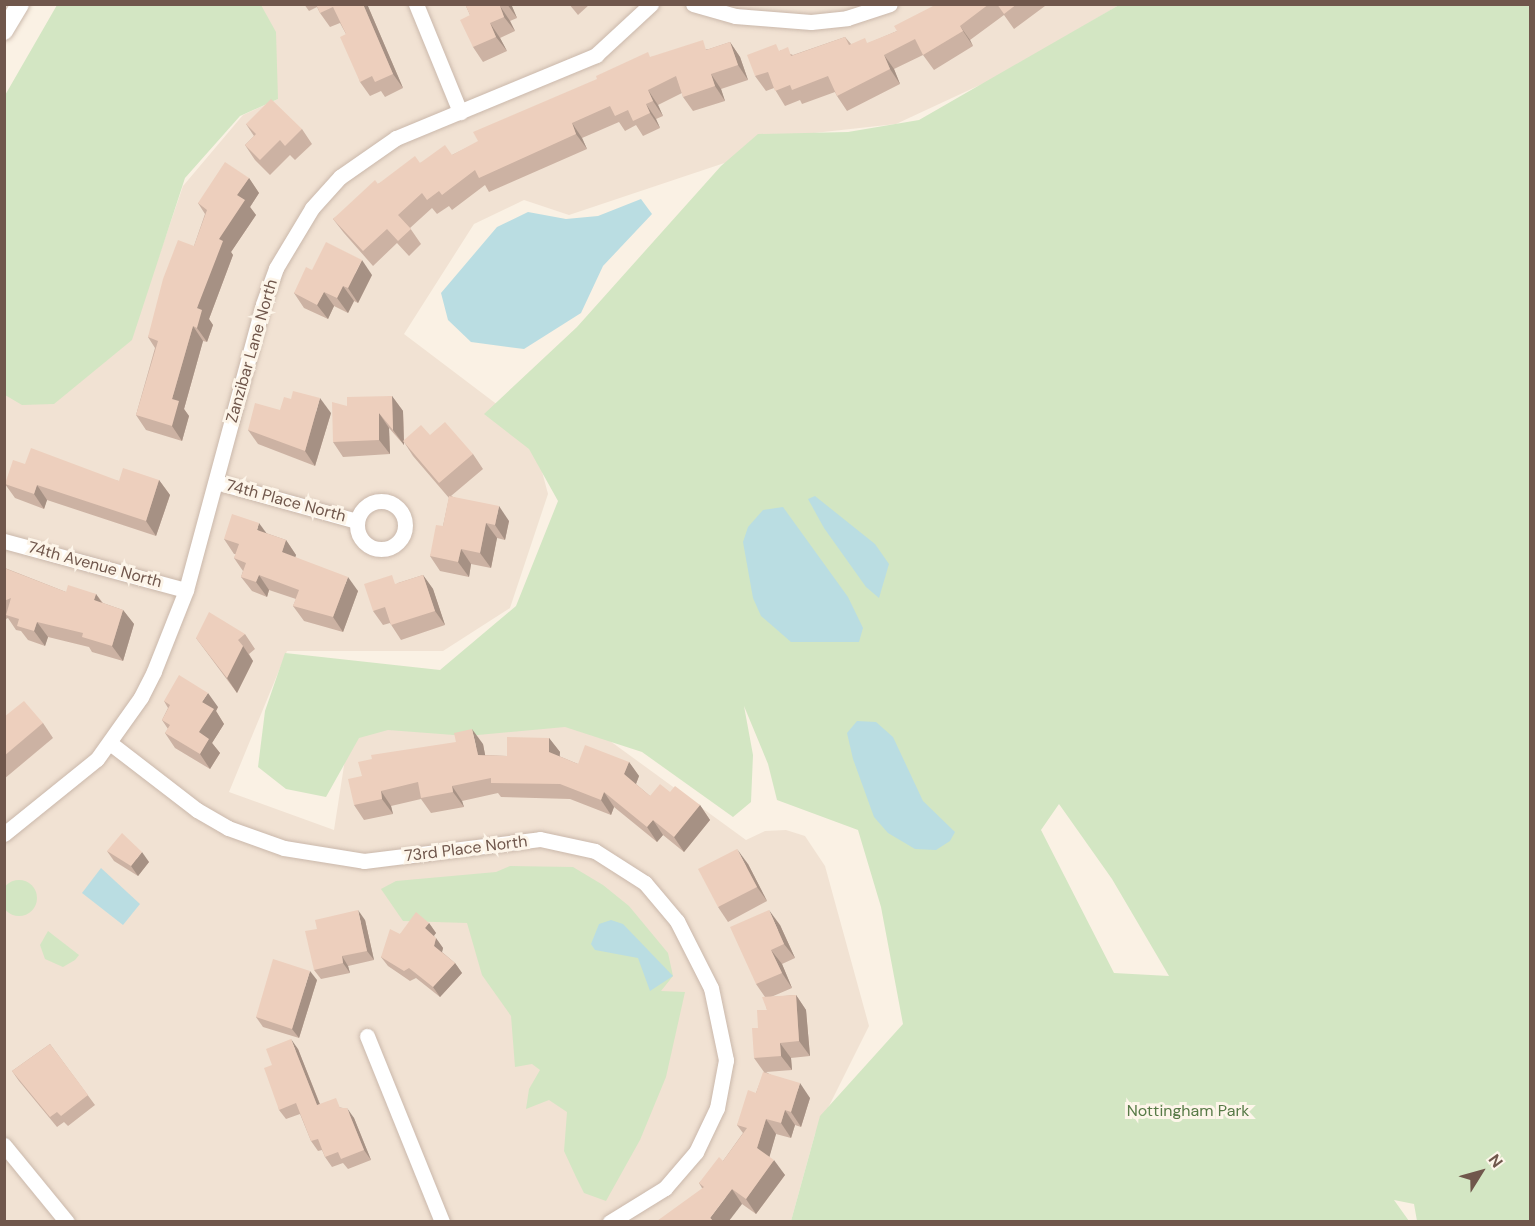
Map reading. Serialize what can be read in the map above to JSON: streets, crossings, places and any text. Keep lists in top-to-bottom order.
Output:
{
  "streets": {
    "street": [
      "Zanzibar Lane North",
      "74th Place North",
      "74th Avenue North",
      "73rd Place North"
    ]
  },
  "crossings": [
    ["Zanzibar Lane North", "74th Place North"],
    ["Zanzibar Lane North", "74th Avenue North"],
    ["Zanzibar Lane North", "73rd Place North"]
  ],
  "parks": ["Nottingham Park"],
  "north": "top right"
}
